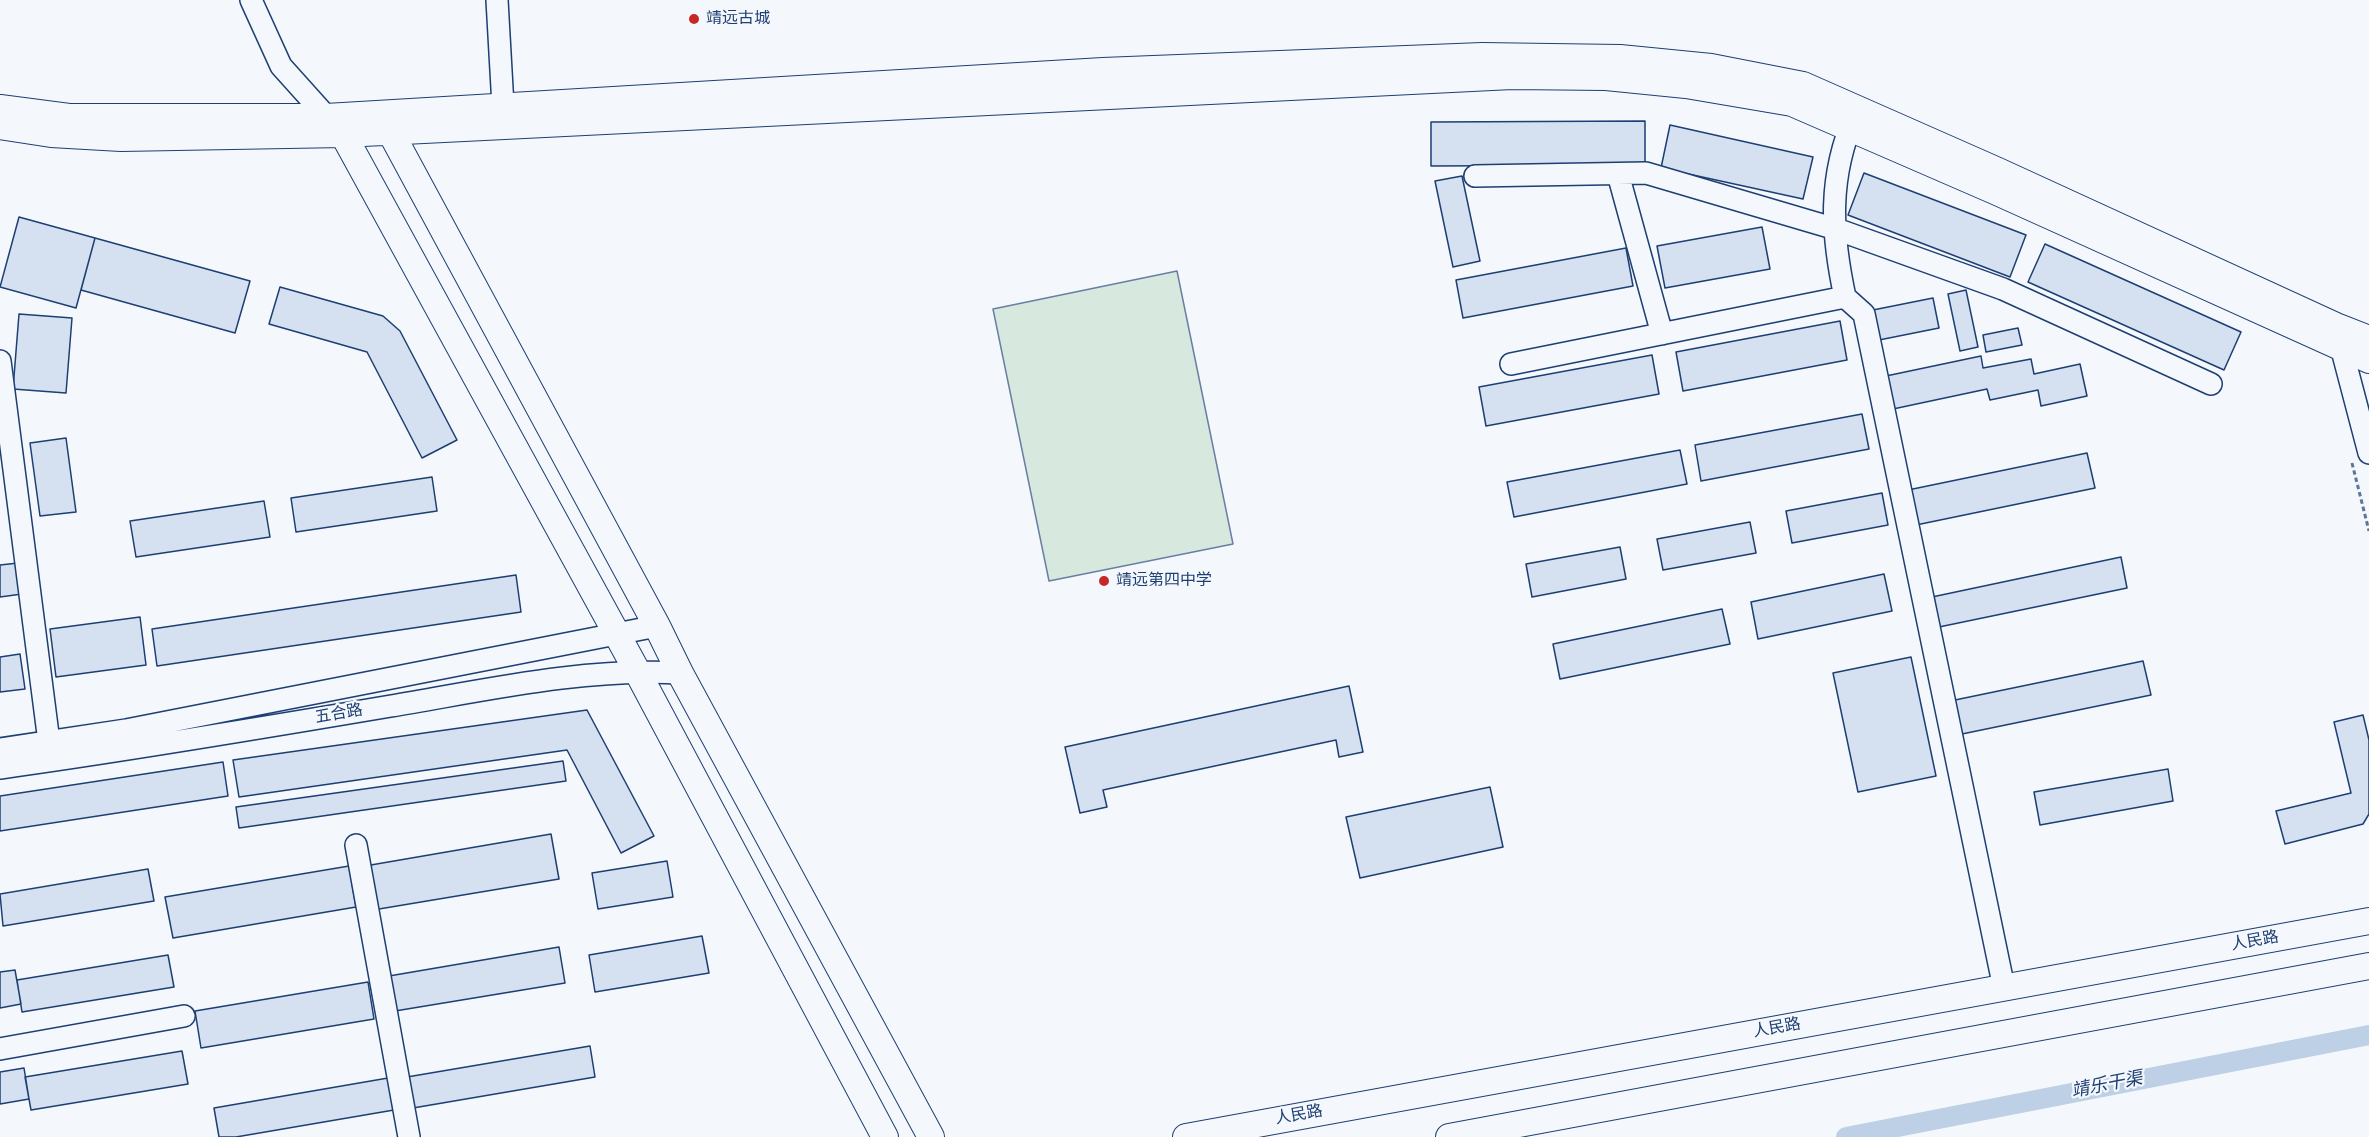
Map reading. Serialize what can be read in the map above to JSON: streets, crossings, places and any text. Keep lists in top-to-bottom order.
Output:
{
  "streets": {
    "main road": ["人民路"],
    "street": ["五合路"]
  },
  "water": ["靖乐干渠"],
  "places": ["靖远古城", "靖远第四中学"]
}
